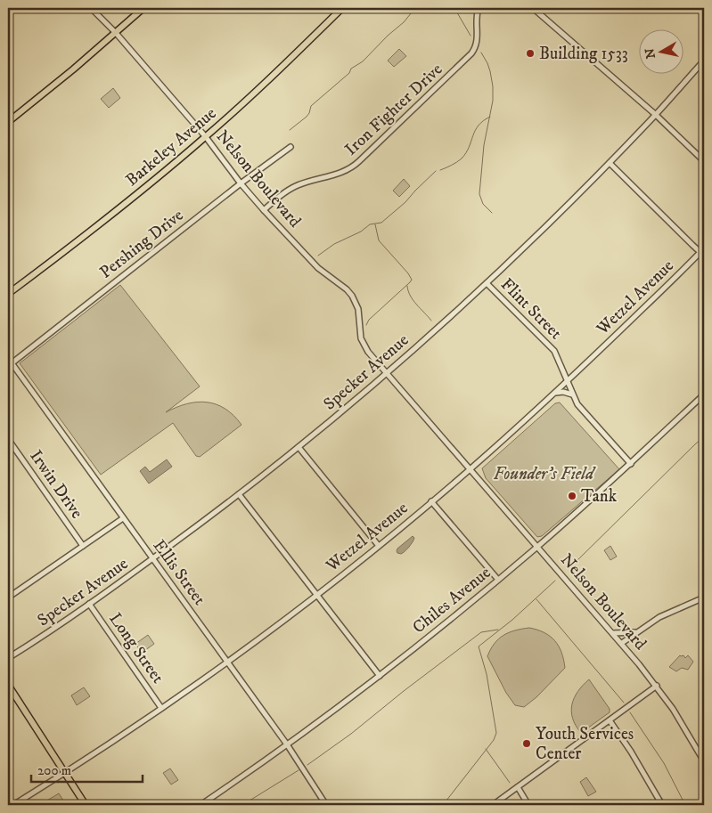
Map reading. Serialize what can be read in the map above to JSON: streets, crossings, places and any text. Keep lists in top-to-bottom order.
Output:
{
  "streets": {
    "main road": ["Barkeley Avenue"],
    "street": [
      "Iron Fighter Drive",
      "Nelson Boulevard",
      "Pershing Drive",
      "Wetzel Avenue",
      "Flint Street",
      "Specker Avenue",
      "Irwin Drive",
      "Ellis Street",
      "Chiles Avenue",
      "Long Street"
    ]
  },
  "crossings": [
    ["Iron Fighter Drive", "Nelson Boulevard"],
    ["Barkeley Avenue", "Nelson Boulevard"],
    ["Nelson Boulevard", "Pershing Drive"],
    ["Nelson Boulevard", "Wetzel Avenue"],
    ["Nelson Boulevard", "Specker Avenue"],
    ["Nelson Boulevard", "Chiles Avenue"],
    ["Pershing Drive", "Ellis Street"],
    ["Wetzel Avenue", "Flint Street"],
    ["Wetzel Avenue", "Ellis Street"],
    ["Wetzel Avenue", "Long Street"],
    ["Flint Street", "Specker Avenue"],
    ["Flint Street", "Chiles Avenue"],
    ["Specker Avenue", "Ellis Street"],
    ["Specker Avenue", "Long Street"],
    ["Ellis Street", "Chiles Avenue"]
  ],
  "parks": ["Founder's Field"],
  "places": ["Building 1533", "Tank", "Youth Services Center"],
  "scale_bar": "200 m",
  "north": "left"
}
